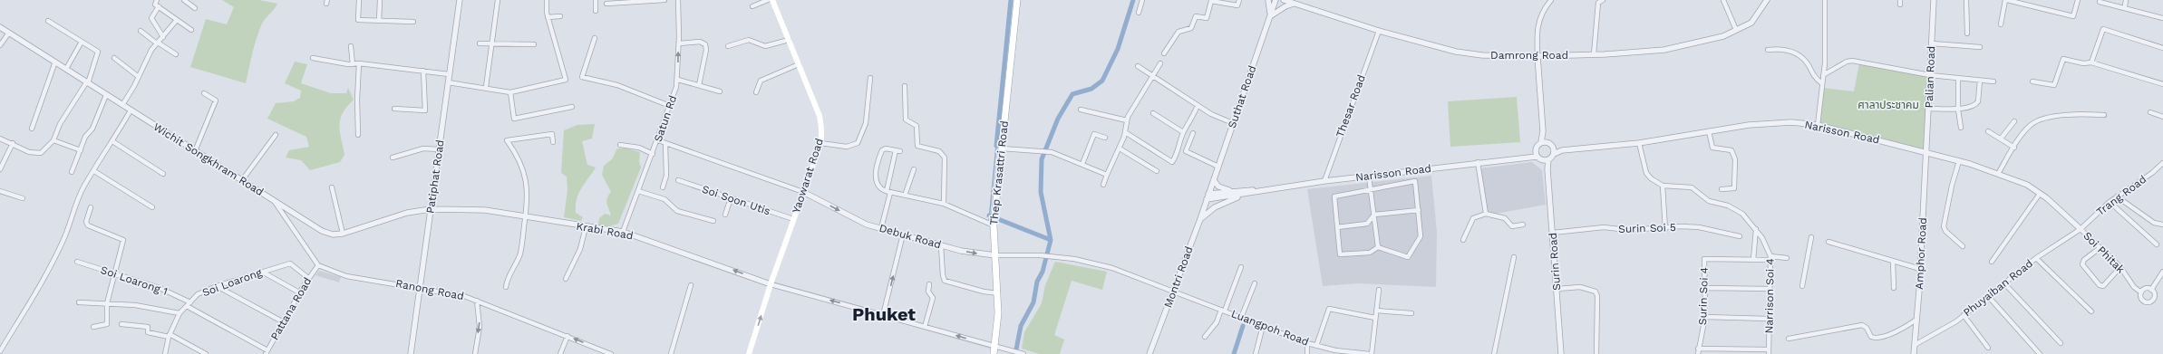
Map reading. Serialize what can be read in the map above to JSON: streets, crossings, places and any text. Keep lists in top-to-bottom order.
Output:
{
  "streets": {
    "main road": ["Thep Krasattri Road", "Yaowarat Road"],
    "street": [
      "Damrong Road",
      "Palian Road",
      "Suthat Road",
      "Thesar Road",
      "Satun Rd",
      "Narisson Road",
      "Wichit Songkhram Road",
      "Patiphat Road",
      "Trang Road",
      "Soi Soon Utis",
      "Surin Soi 5",
      "Krabi Road",
      "Debuk Road",
      "Soi Phitak",
      "Amphor Road",
      "Surin Road",
      "Montri Road",
      "Soi Loarong 1",
      "Soi Loarong",
      "Phuyaiban Road",
      "Ranong Road",
      "Surin Soi 4",
      "Narrison Soi 4",
      "Pattana Road",
      "Luangpoh Road"
    ]
  },
  "crossings": [
    ["Damrong Road", "Thesar Road"],
    ["Palian Road", "Narisson Road"],
    ["Palian Road", "Amphor Road"],
    ["Suthat Road", "Narisson Road"],
    ["Suthat Road", "Montri Road"],
    ["Thesar Road", "Narisson Road"],
    ["Satun Rd", "Krabi Road"],
    ["Satun Rd", "Debuk Road"],
    ["Narisson Road", "Trang Road"],
    ["Narisson Road", "Soi Phitak"],
    ["Narisson Road", "Amphor Road"],
    ["Narisson Road", "Montri Road"],
    ["Narisson Road", "Phuyaiban Road"],
    ["Wichit Songkhram Road", "Patiphat Road"],
    ["Wichit Songkhram Road", "Krabi Road"],
    ["Thep Krasattri Road", "Debuk Road"],
    ["Yaowarat Road", "Soi Soon Utis"],
    ["Yaowarat Road", "Krabi Road"],
    ["Yaowarat Road", "Debuk Road"],
    ["Patiphat Road", "Krabi Road"],
    ["Patiphat Road", "Ranong Road"],
    ["Trang Road", "Soi Phitak"],
    ["Trang Road", "Phuyaiban Road"],
    ["Surin Soi 5", "Surin Road"],
    ["Debuk Road", "Montri Road"],
    ["Debuk Road", "Luangpoh Road"],
    ["Soi Phitak", "Phuyaiban Road"],
    ["Amphor Road", "Phuyaiban Road"],
    ["Montri Road", "Luangpoh Road"],
    ["Soi Loarong 1", "Soi Loarong"],
    ["Soi Loarong 1", "Pattana Road"],
    ["Soi Loarong", "Pattana Road"],
    ["Ranong Road", "Pattana Road"]
  ],
  "districts": ["Phuket"],
  "parks": ["ศาลาประชาคม"]
}
